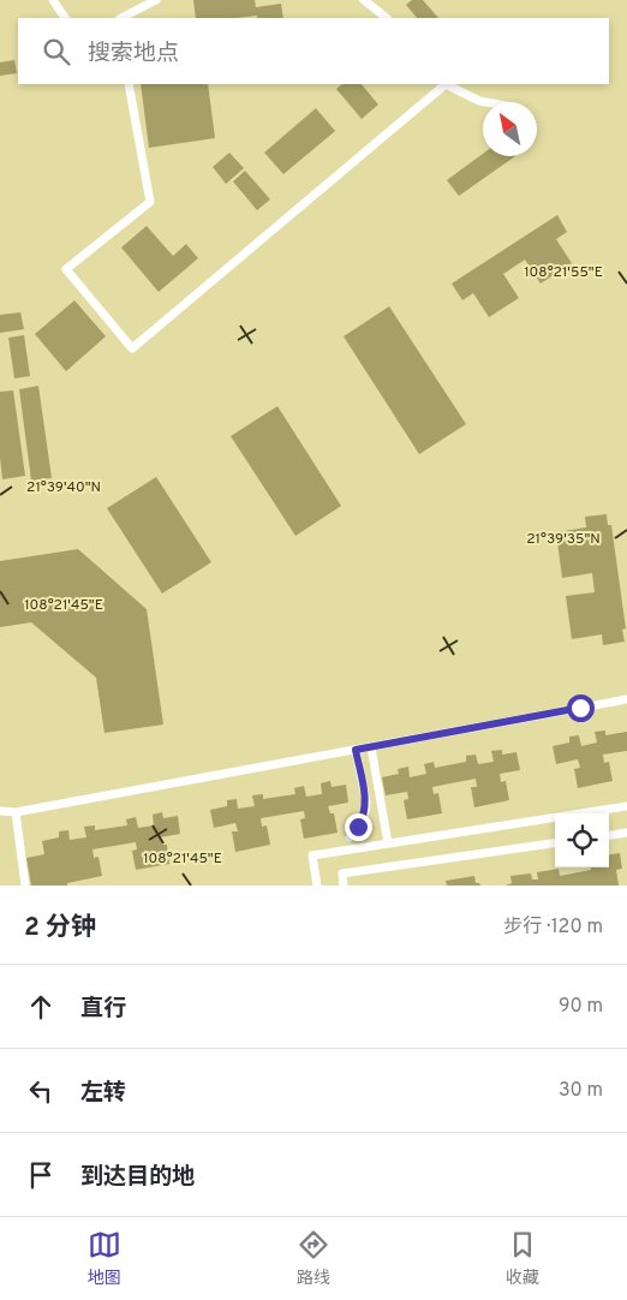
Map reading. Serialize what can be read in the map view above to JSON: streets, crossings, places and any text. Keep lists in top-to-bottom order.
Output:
{
  "north": "top left",
  "page": {
    "search": "搜索地点",
    "heading": ["2 分钟", "步行 · 120 m"],
    "list": [
      ["直行", "90 m"],
      ["左转", "30 m"],
      "到达目的地"
    ],
    "nav": ["地图", "路线", "收藏"]
  },
  "coordinates": [
    "108°21'55\"E",
    "21°39'40\"N",
    "21°39'35\"N",
    "108°21'45\"E"
  ]
}
